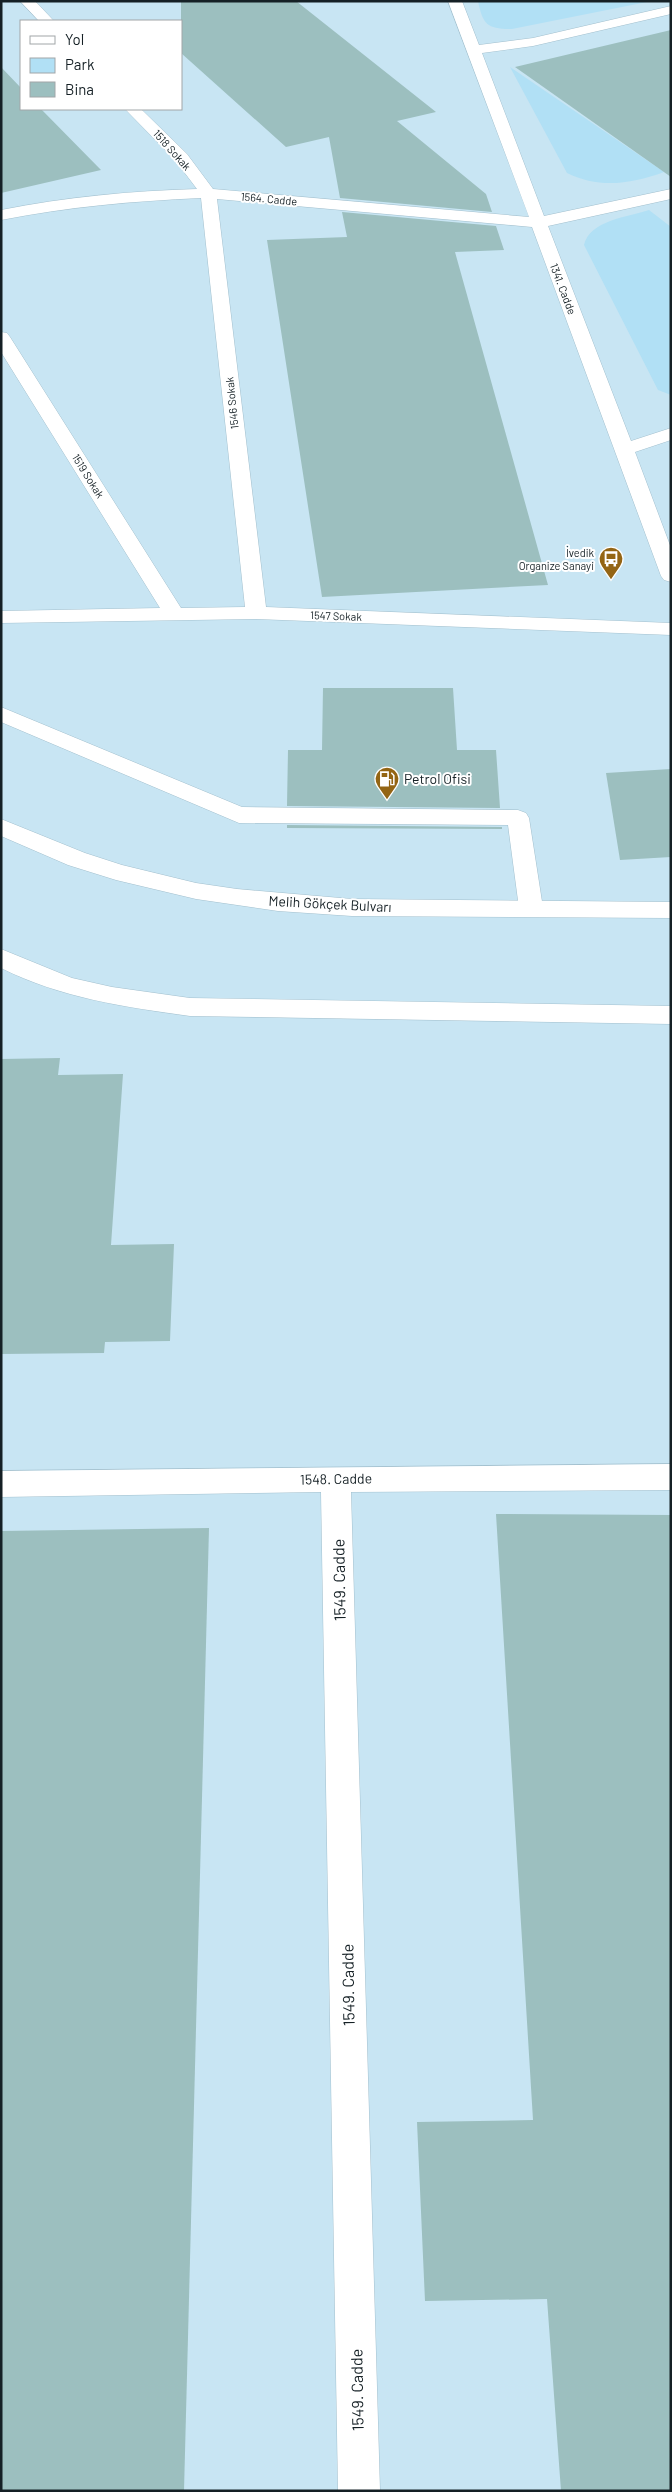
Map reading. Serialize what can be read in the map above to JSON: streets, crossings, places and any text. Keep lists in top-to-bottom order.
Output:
{
  "streets": {
    "street": [
      "1518 Sokak",
      "1564. Cadde",
      "1341. Cadde",
      "1546 Sokak",
      "1519 Sokak",
      "1547 Sokak",
      "Melih Gökçek Bulvarı",
      "1548. Cadde",
      "1549. Cadde"
    ]
  },
  "crossings": [
    ["1518 Sokak", "1564. Cadde"],
    ["1518 Sokak", "1546 Sokak"],
    ["1564. Cadde", "1341. Cadde"],
    ["1564. Cadde", "1546 Sokak"],
    ["1546 Sokak", "1547 Sokak"],
    ["1519 Sokak", "1547 Sokak"],
    ["1548. Cadde", "1549. Cadde"]
  ],
  "places": {
    "bus stop": ["İvedik Organize Sanayi"],
    "fuel station": ["Petrol Ofisi"]
  },
  "legend": ["Yol", "Park", "Bina"]
}
